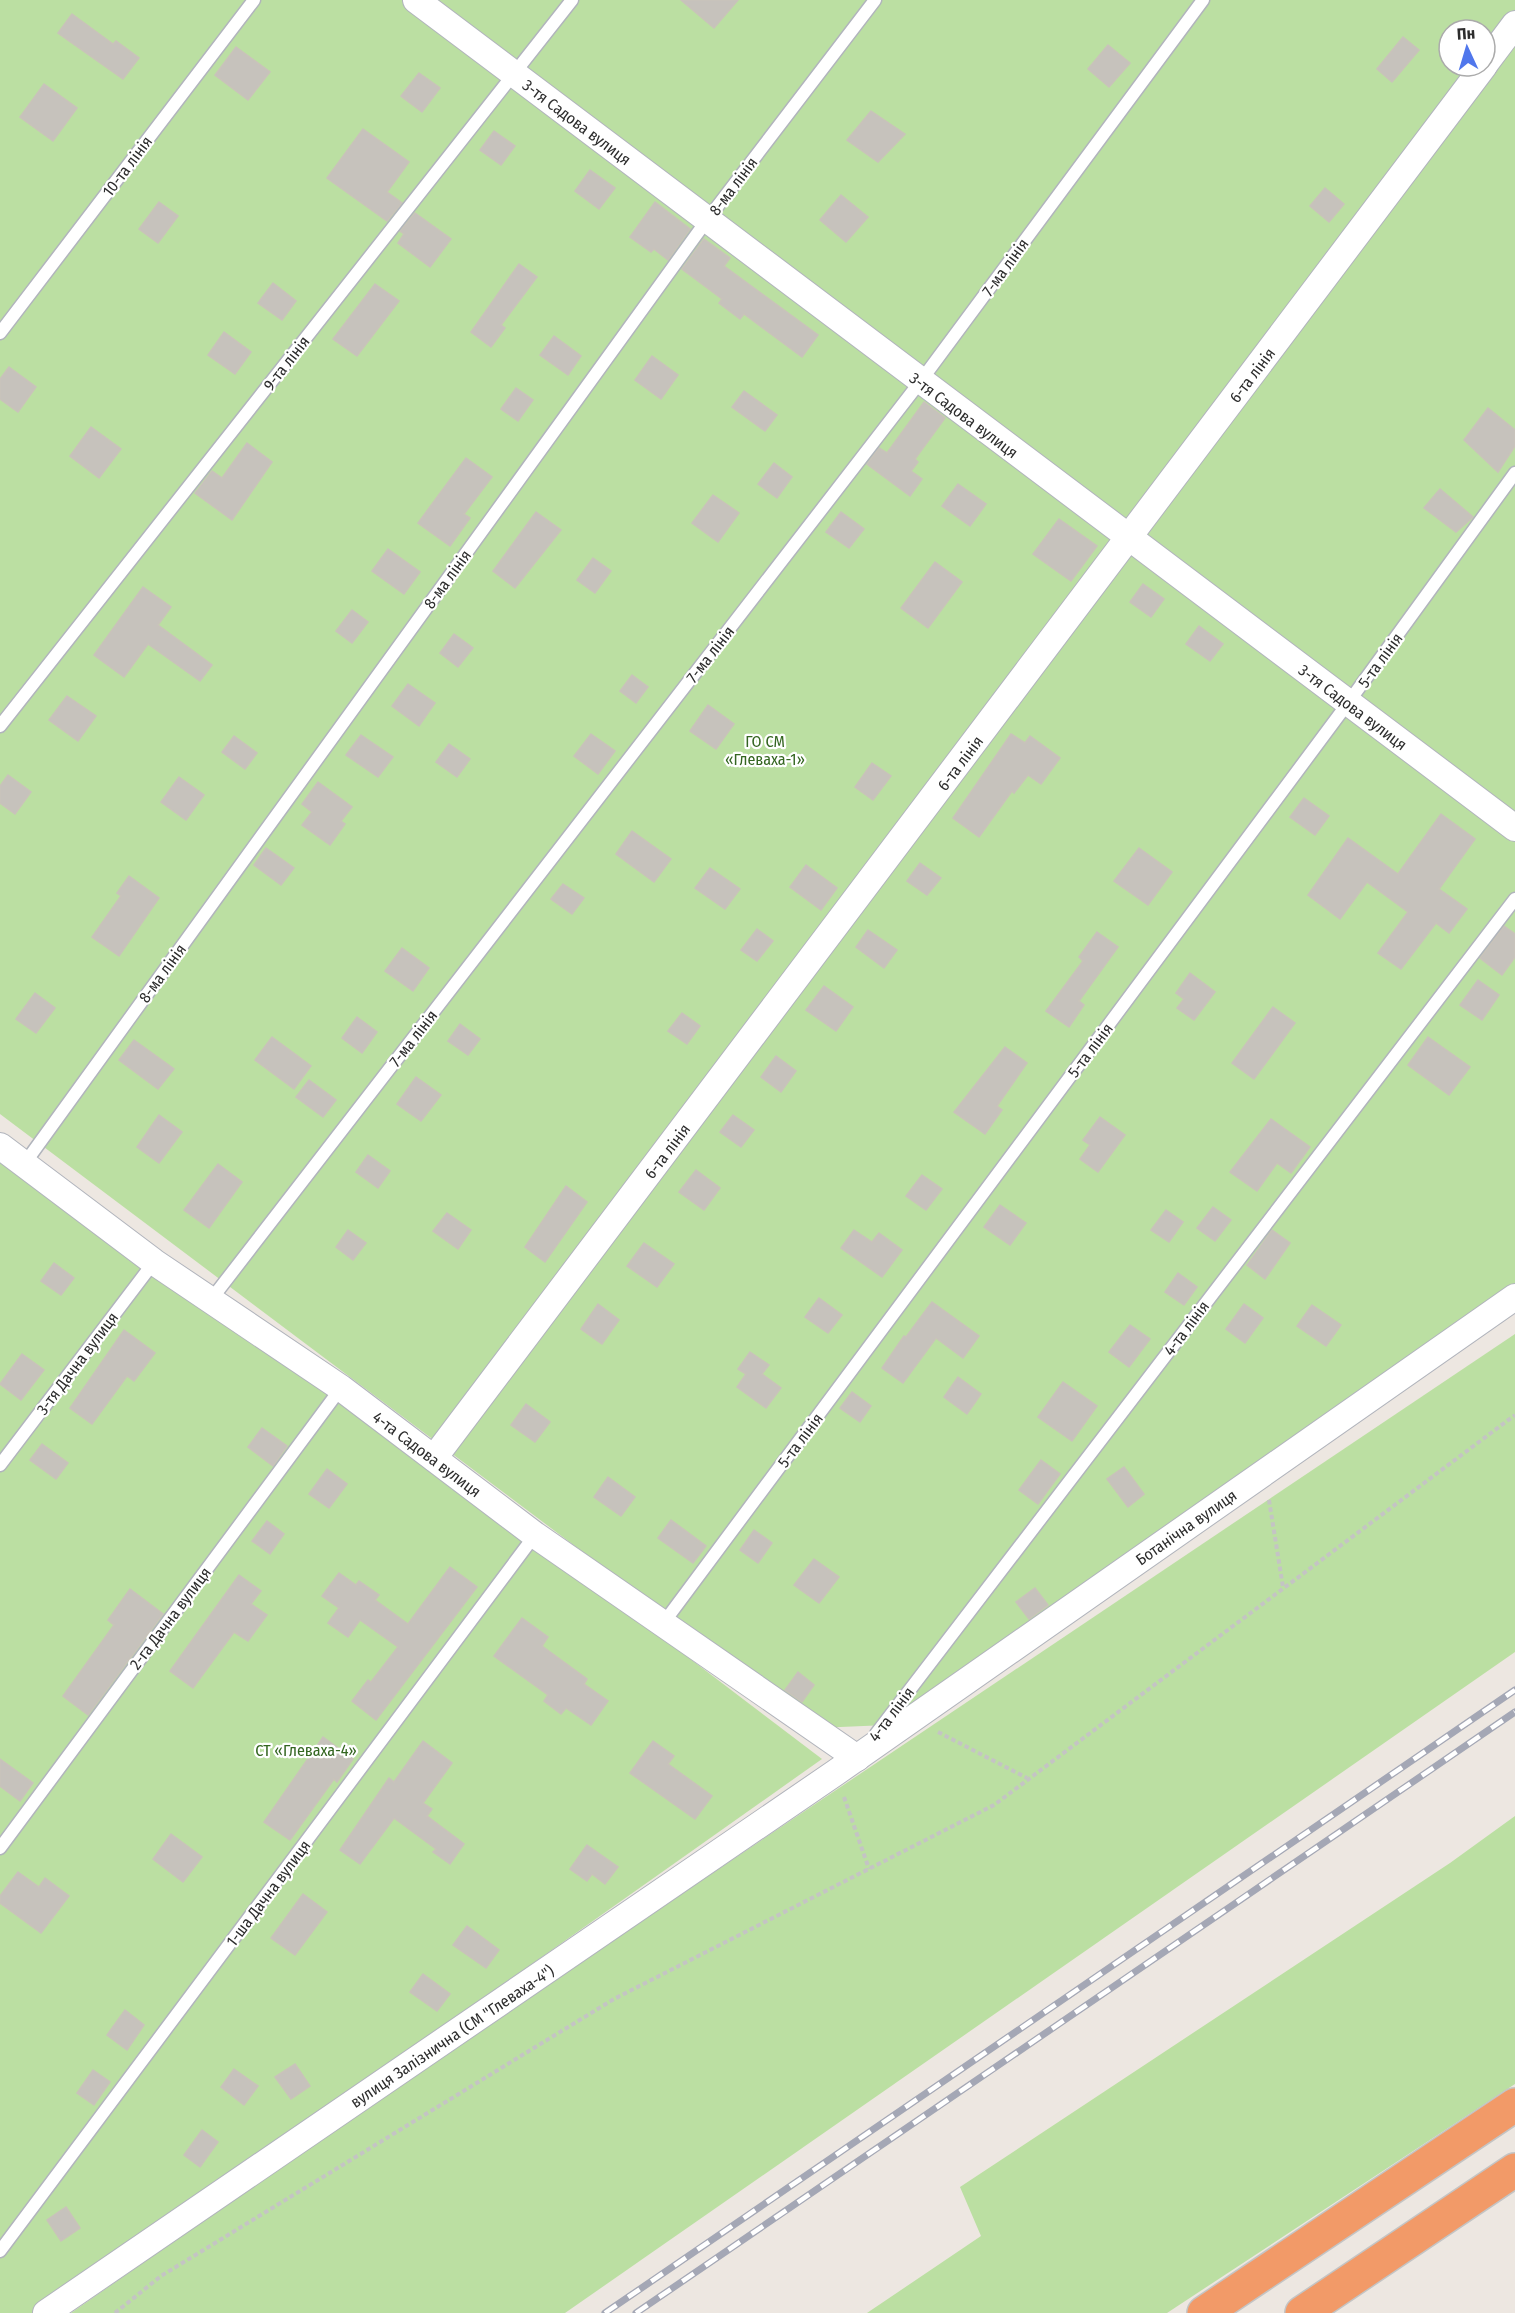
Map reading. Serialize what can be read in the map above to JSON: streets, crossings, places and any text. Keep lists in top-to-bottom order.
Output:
{
  "streets": {
    "street": [
      "3-тя Садова вулиця",
      "6-та лінія",
      "4-та Садова вулиця",
      "Ботанічна вулиця",
      "вулиця Залізнична (СМ \"Глеваха-4\")"
    ],
    "lane": [
      "10-та лінія",
      "8-ма лінія",
      "7-ма лінія",
      "9-та лінія",
      "5-та лінія",
      "4-та лінія",
      "3-тя Дачна вулиця",
      "2-га Дачна вулиця",
      "1-ша Дачна вулиця"
    ]
  },
  "crossings": [
    ["3-тя Садова вулиця", "8-ма лінія"],
    ["3-тя Садова вулиця", "7-ма лінія"],
    ["3-тя Садова вулиця", "9-та лінія"],
    ["3-тя Садова вулиця", "6-та лінія"],
    ["3-тя Садова вулиця", "5-та лінія"],
    ["8-ма лінія", "4-та Садова вулиця"],
    ["7-ма лінія", "4-та Садова вулиця"],
    ["6-та лінія", "4-та Садова вулиця"],
    ["5-та лінія", "4-та Садова вулиця"],
    ["4-та лінія", "4-та Садова вулиця"],
    ["4-та лінія", "Ботанічна вулиця"],
    ["4-та лінія", "вулиця Залізнична (СМ \"Глеваха-4\")"],
    ["3-тя Дачна вулиця", "4-та Садова вулиця"],
    ["4-та Садова вулиця", "Ботанічна вулиця"],
    ["4-та Садова вулиця", "2-га Дачна вулиця"],
    ["4-та Садова вулиця", "1-ша Дачна вулиця"],
    ["4-та Садова вулиця", "вулиця Залізнична (СМ \"Глеваха-4\")"],
    ["Ботанічна вулиця", "вулиця Залізнична (СМ \"Глеваха-4\")"]
  ],
  "parks": ["ГО СМ «Глеваха-1»", "СТ «Глеваха-4»"],
  "north": "top"
}
